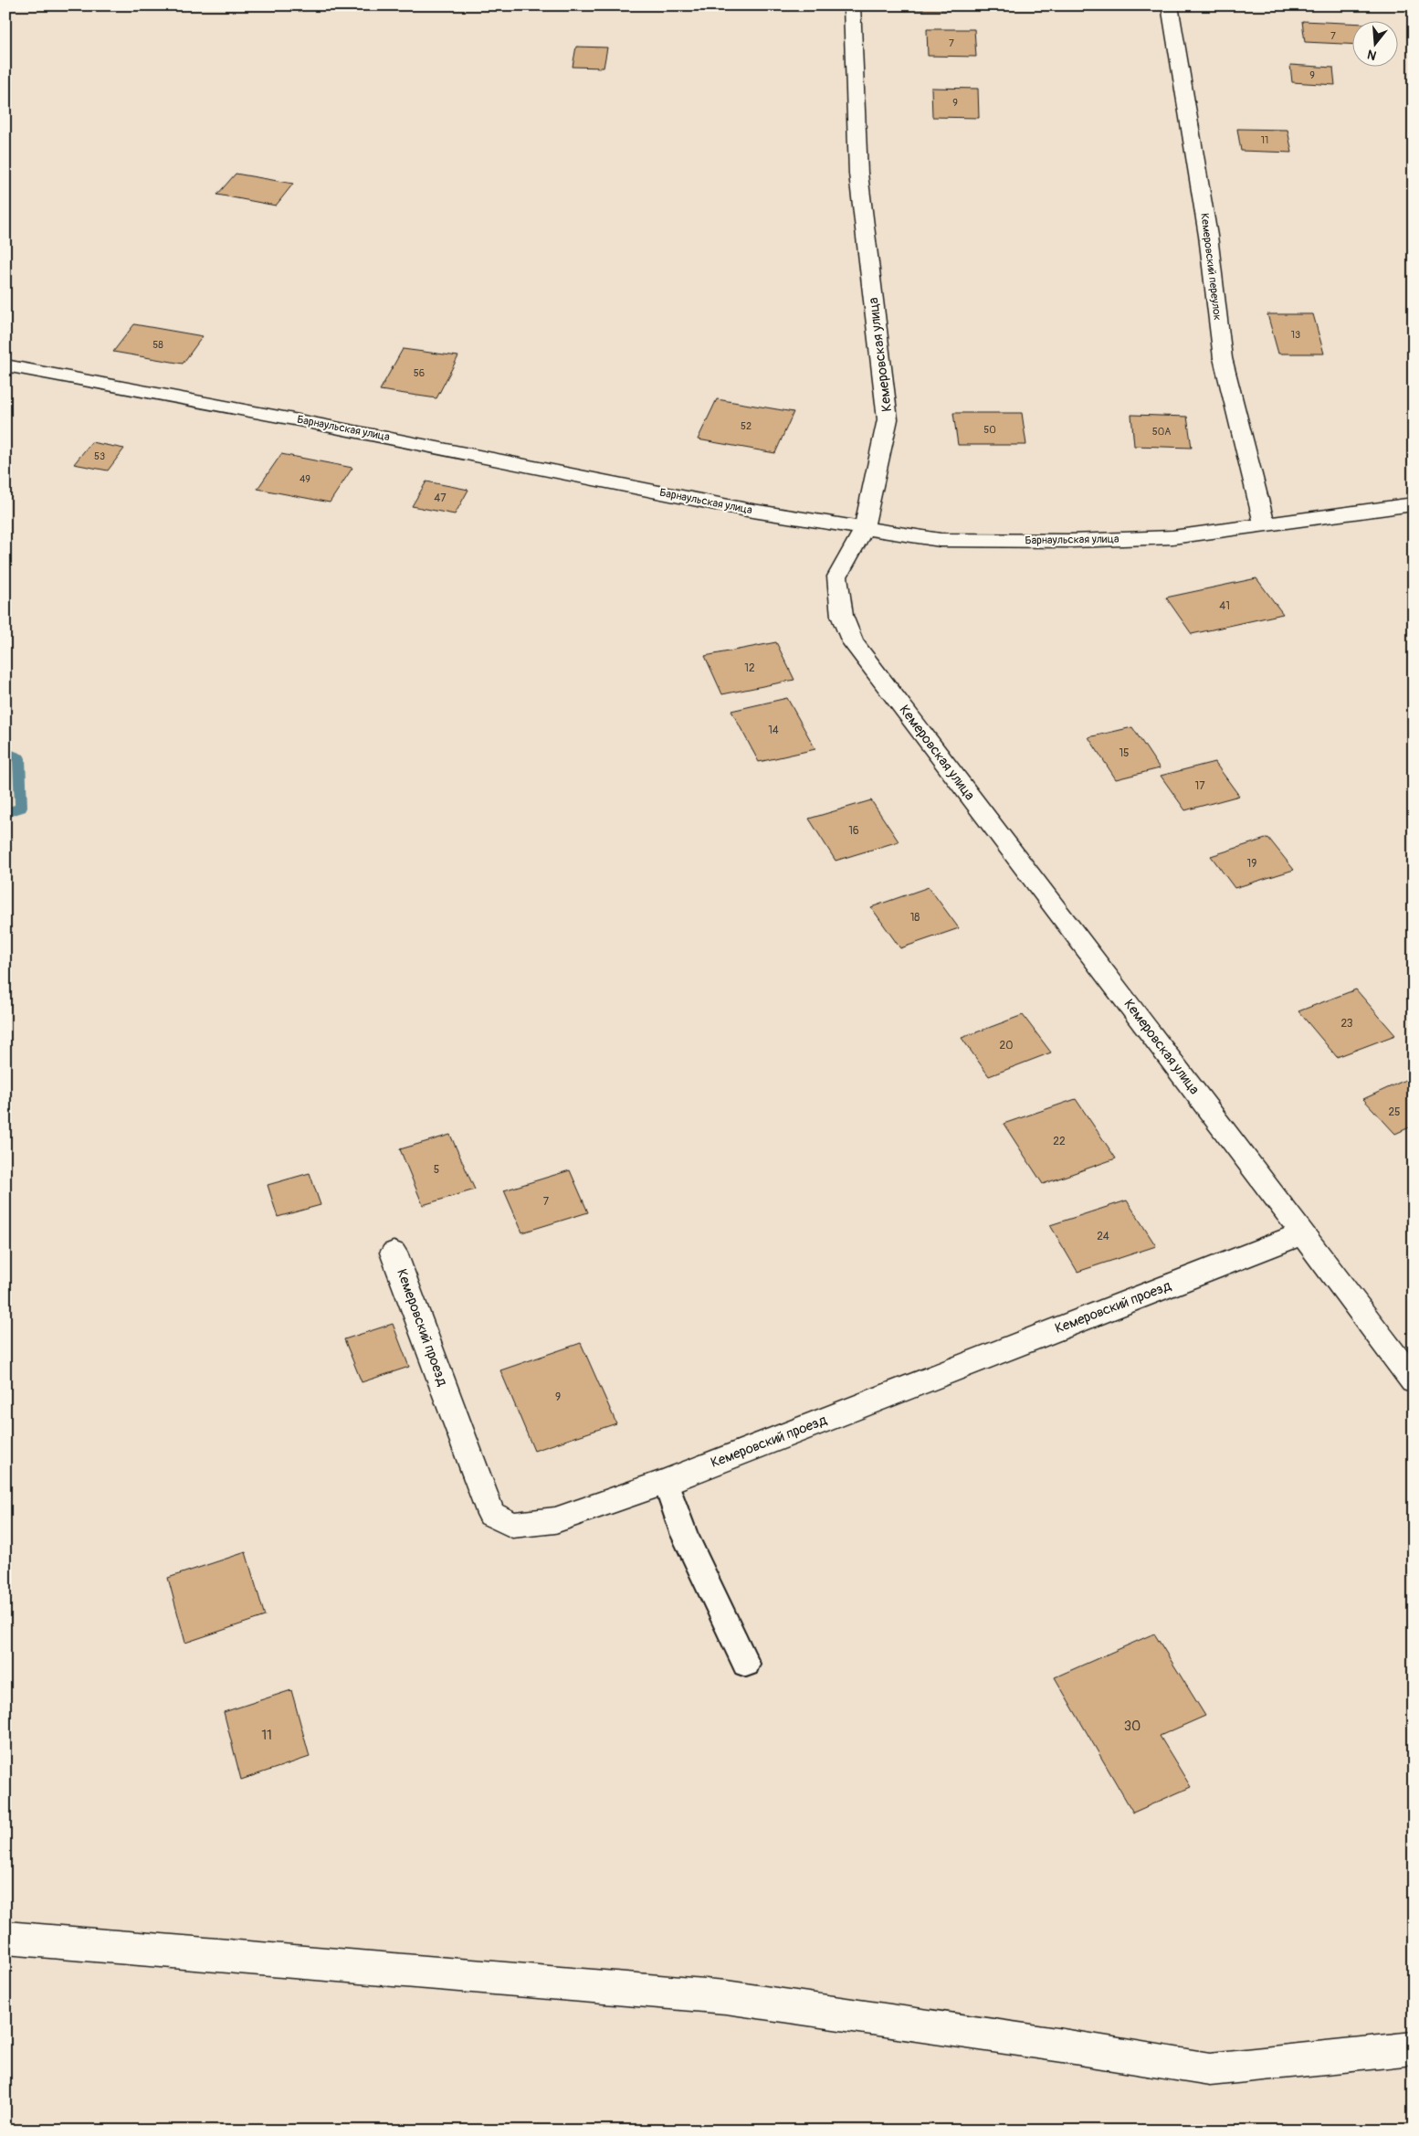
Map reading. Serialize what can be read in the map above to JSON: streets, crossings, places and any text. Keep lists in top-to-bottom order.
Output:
{
  "streets": {
    "street": [
      "Кемеровский переулок",
      "Кемеровская улица",
      "Барнаульская улица",
      "Кемеровский проезд"
    ]
  },
  "crossings": [
    ["Кемеровский переулок", "Барнаульская улица"],
    ["Кемеровская улица", "Барнаульская улица"],
    ["Кемеровская улица", "Кемеровский проезд"]
  ],
  "house_numbers": [
    "7",
    "7",
    "9",
    "9",
    "11",
    "13",
    "58",
    "56",
    "52",
    "50",
    "50А",
    "53",
    "49",
    "47",
    "41",
    "12",
    "14",
    "15",
    "17",
    "16",
    "19",
    "18",
    "23",
    "20",
    "25",
    "22",
    "5",
    "7",
    "24",
    "9",
    "30",
    "11"
  ],
  "north": "bottom"
}
